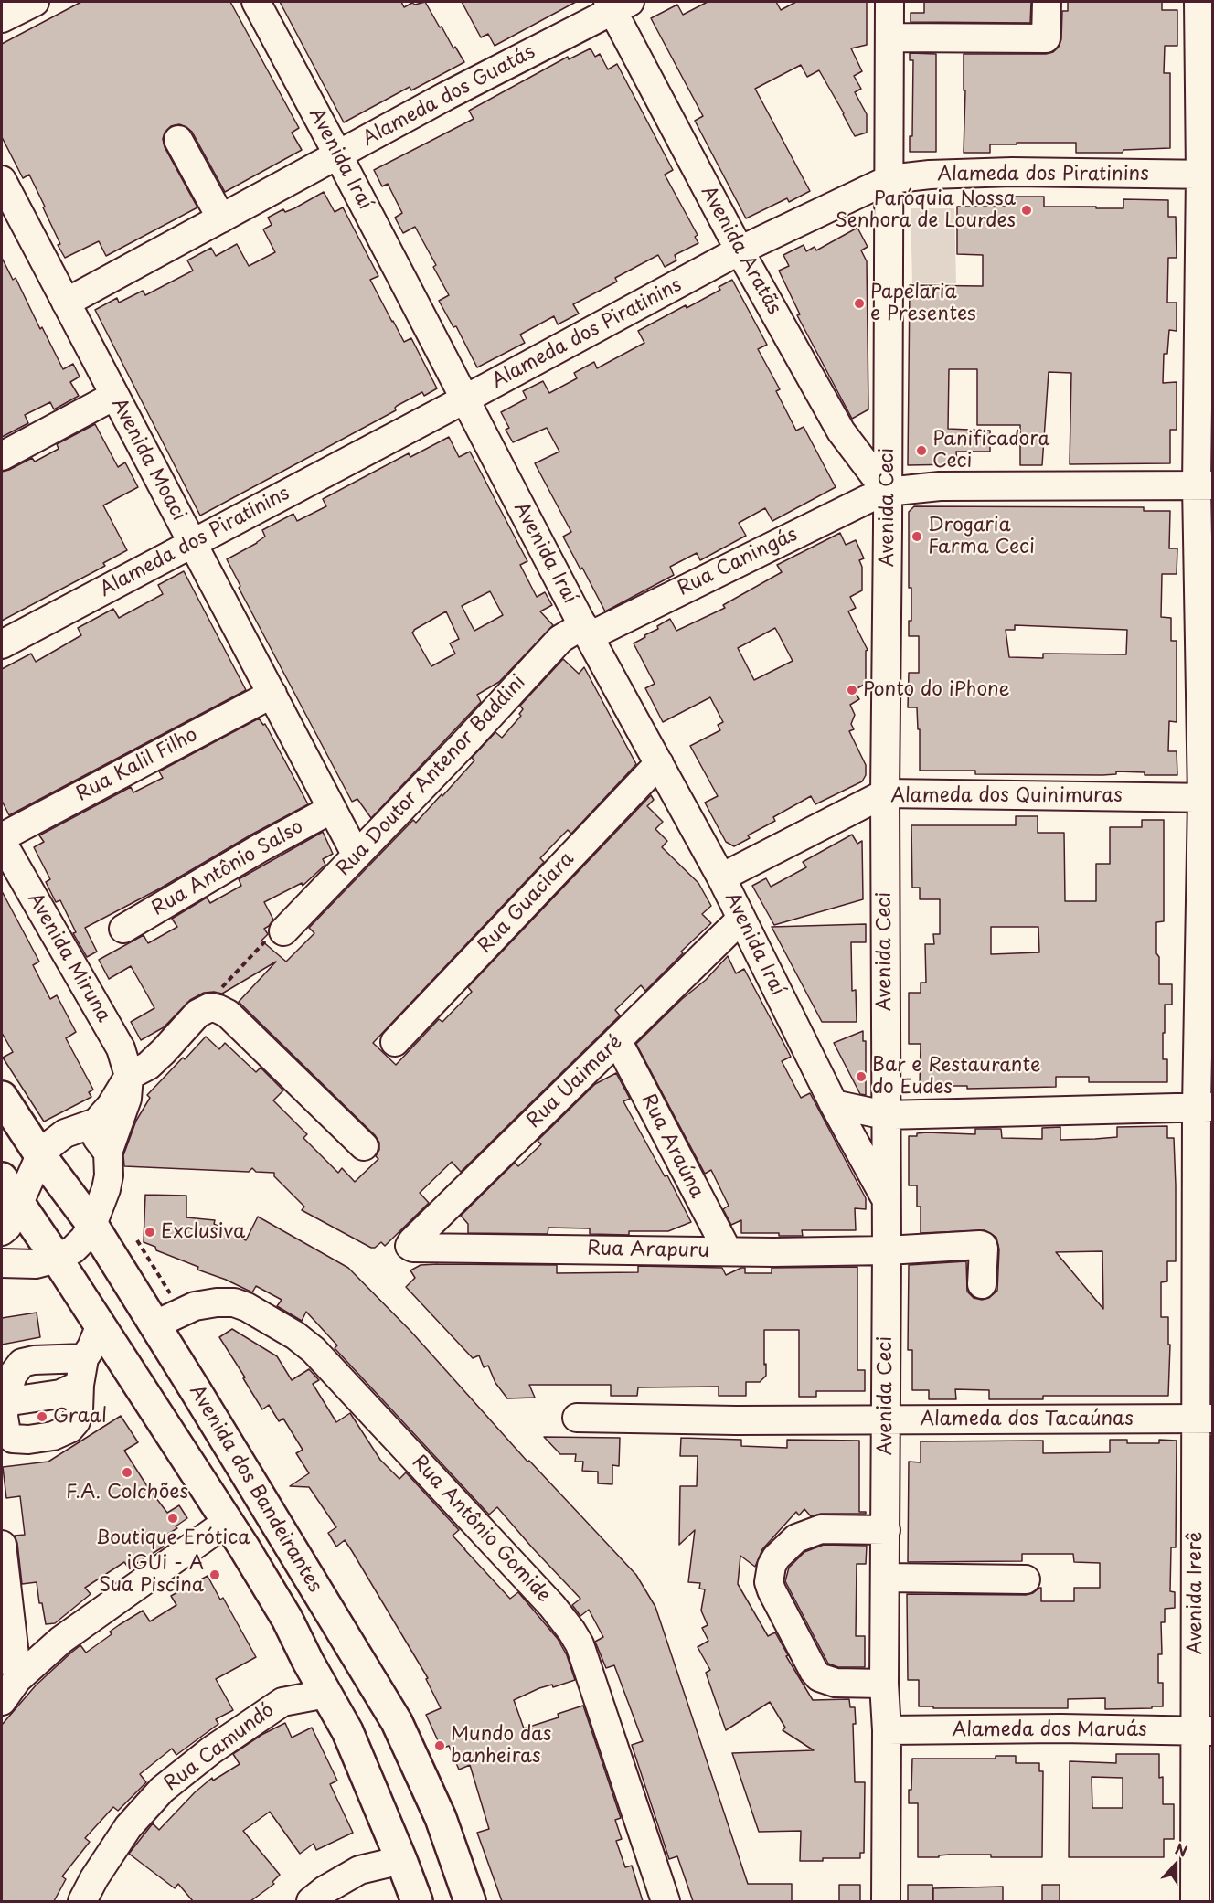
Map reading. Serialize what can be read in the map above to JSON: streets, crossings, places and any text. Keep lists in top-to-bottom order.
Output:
{
  "streets": {
    "highway": ["Avenida dos Bandeirantes"],
    "street": [
      "Alameda dos Guatás",
      "Avenida Iraí",
      "Alameda dos Piratinins",
      "Avenida Aratãs",
      "Avenida Moaci",
      "Avenida Ceci",
      "Rua Caningás",
      "Rua Kalil Filho",
      "Rua Doutor Antenor Baddini",
      "Alameda dos Quinimuras",
      "Rua Antônio Salso",
      "Rua Guaciara",
      "Avenida Miruna",
      "Rua Uaimaré",
      "Rua Araúna",
      "Rua Arapuru",
      "Alameda dos Tacaúnas",
      "Rua Antônio Gomide",
      "Avenida Irerê",
      "Alameda dos Maruás",
      "Rua Camundó"
    ]
  },
  "crossings": [
    ["Alameda dos Guatás", "Avenida Iraí"],
    ["Alameda dos Guatás", "Avenida Aratãs"],
    ["Alameda dos Guatás", "Avenida Moaci"],
    ["Avenida Iraí", "Alameda dos Piratinins"],
    ["Avenida Iraí", "Avenida Ceci"],
    ["Avenida Iraí", "Rua Caningás"],
    ["Avenida Iraí", "Rua Doutor Antenor Baddini"],
    ["Avenida Iraí", "Alameda dos Quinimuras"],
    ["Avenida Iraí", "Rua Guaciara"],
    ["Avenida Iraí", "Rua Uaimaré"],
    ["Alameda dos Piratinins", "Avenida Aratãs"],
    ["Alameda dos Piratinins", "Avenida Moaci"],
    ["Alameda dos Piratinins", "Avenida Ceci"],
    ["Alameda dos Piratinins", "Avenida Irerê"],
    ["Avenida Aratãs", "Avenida Ceci"],
    ["Avenida Aratãs", "Rua Caningás"],
    ["Avenida Moaci", "Rua Kalil Filho"],
    ["Avenida Moaci", "Rua Doutor Antenor Baddini"],
    ["Avenida Moaci", "Rua Antônio Salso"],
    ["Avenida Ceci", "Rua Caningás"],
    ["Avenida Ceci", "Alameda dos Quinimuras"],
    ["Avenida Ceci", "Rua Arapuru"],
    ["Avenida Ceci", "Alameda dos Tacaúnas"],
    ["Avenida Ceci", "Alameda dos Maruás"],
    ["Rua Caningás", "Rua Doutor Antenor Baddini"],
    ["Rua Caningás", "Avenida Irerê"],
    ["Alameda dos Quinimuras", "Avenida Irerê"],
    ["Avenida Miruna", "Avenida dos Bandeirantes"],
    ["Rua Uaimaré", "Rua Araúna"],
    ["Rua Uaimaré", "Rua Arapuru"],
    ["Rua Araúna", "Rua Arapuru"],
    ["Alameda dos Tacaúnas", "Avenida Irerê"],
    ["Avenida dos Bandeirantes", "Rua Antônio Gomide"],
    ["Avenida dos Bandeirantes", "Rua Camundó"],
    ["Avenida Irerê", "Alameda dos Maruás"]
  ],
  "places": [
    "Paróquia Nossa Senhora de Lourdes",
    "Papelaria e Presentes",
    "Panificadora Ceci",
    "Drogaria Farma Ceci",
    "Ponto do iPhone",
    "Bar e Restaurante do Eudes",
    "Exclusiva",
    "Graal",
    "F.A. Colchões",
    "Boutique Erótica",
    "iGUi - A Sua Piscina",
    "Mundo das banheiras"
  ],
  "north": "top"
}
